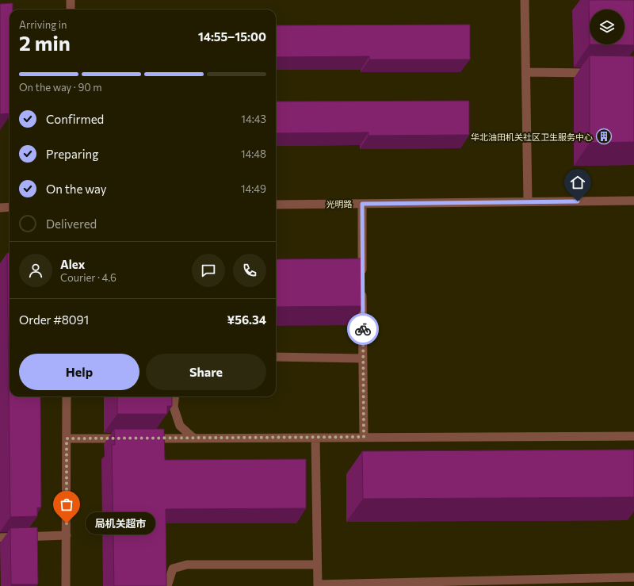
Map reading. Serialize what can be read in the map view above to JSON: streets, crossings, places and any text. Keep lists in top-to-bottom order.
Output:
{
  "streets": {
    "lane": ["光明路"]
  },
  "places": {
    "building": ["华北油田机关社区卫生服务中心"],
    "other": ["局机关超市"]
  },
  "page": {
    "heading": ["2 min", "Arriving in", "14:55–15:00"],
    "panel": [
      "Alex",
      "Courier · 4.6",
      "Order #8091",
      "¥56.34"
    ],
    "bar": "On the way · 90 m",
    "list": [
      ["Confirmed", "14:43"],
      ["Preparing", "14:48"],
      ["On the way", "14:49"],
      "Delivered"
    ],
    "buttons": ["Help", "Share"],
    "bubble": "局机关超市"
  }
}
